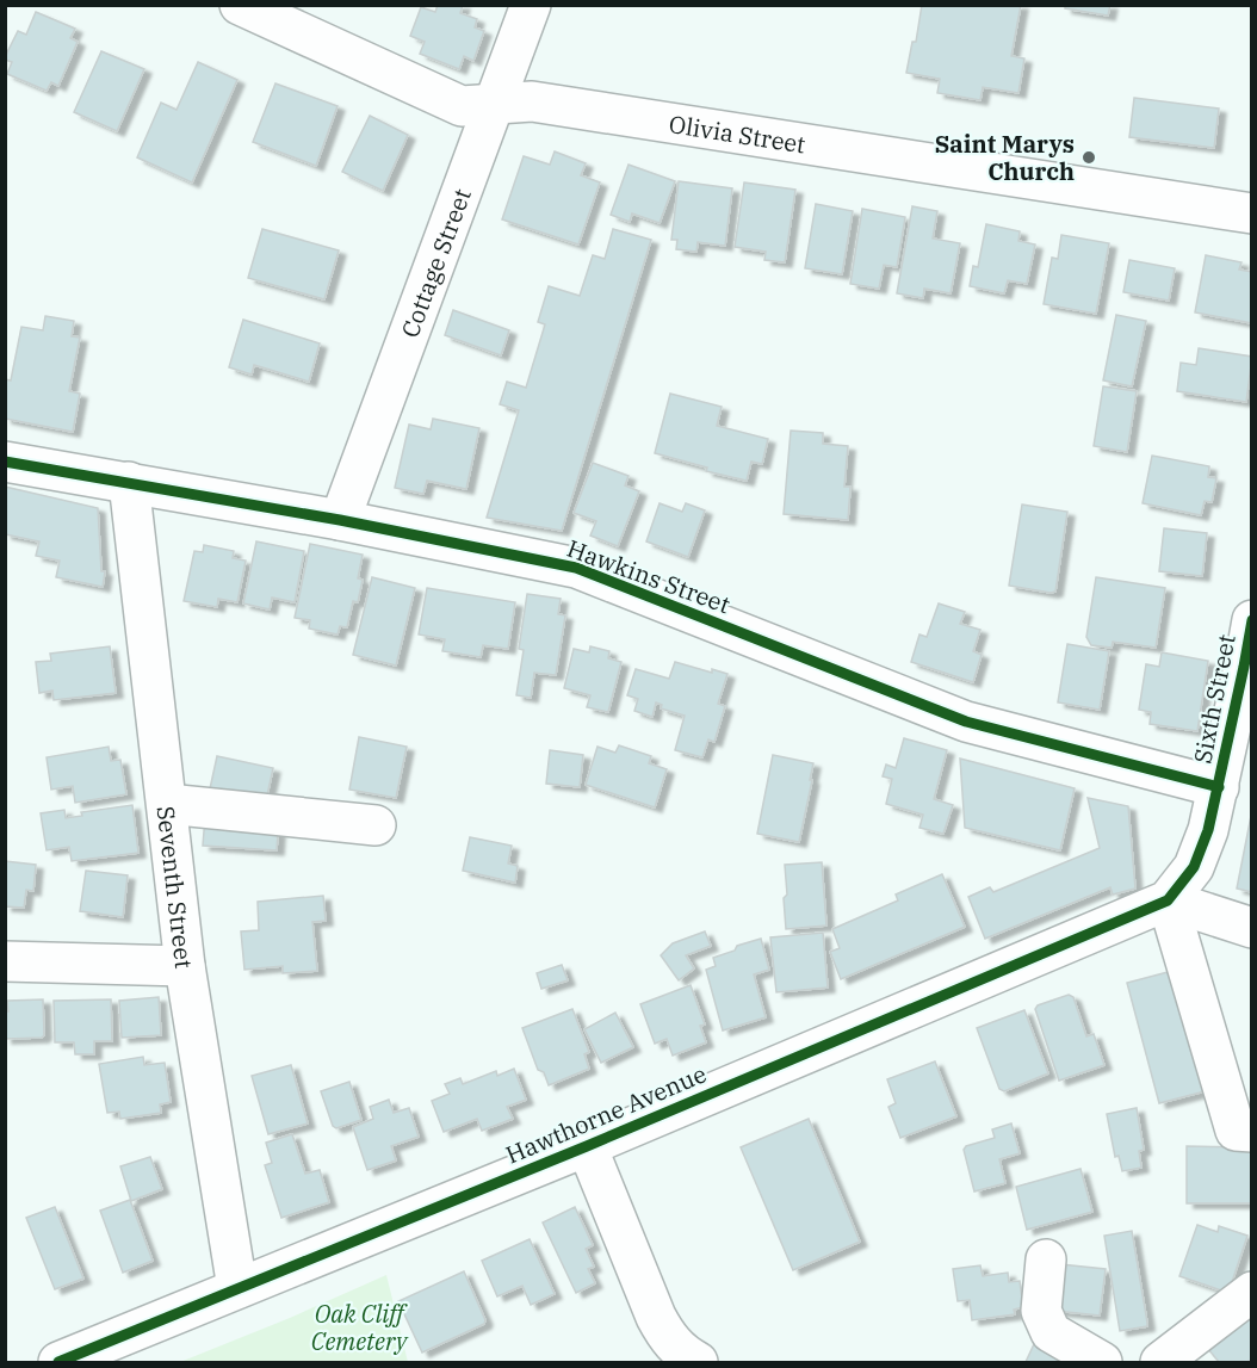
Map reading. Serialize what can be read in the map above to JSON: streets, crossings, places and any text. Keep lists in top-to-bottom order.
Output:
{
  "streets": {
    "street": [
      "Olivia Street",
      "Cottage Street",
      "Hawkins Street",
      "Sixth Street",
      "Seventh Street",
      "Hawthorne Avenue"
    ]
  },
  "crossings": [
    ["Olivia Street", "Cottage Street"],
    ["Cottage Street", "Hawkins Street"],
    ["Hawkins Street", "Sixth Street"],
    ["Hawkins Street", "Seventh Street"],
    ["Sixth Street", "Hawthorne Avenue"],
    ["Seventh Street", "Hawthorne Avenue"]
  ],
  "parks": ["Oak Cliff Cemetery"],
  "places": ["Saint Marys Church"]
}
